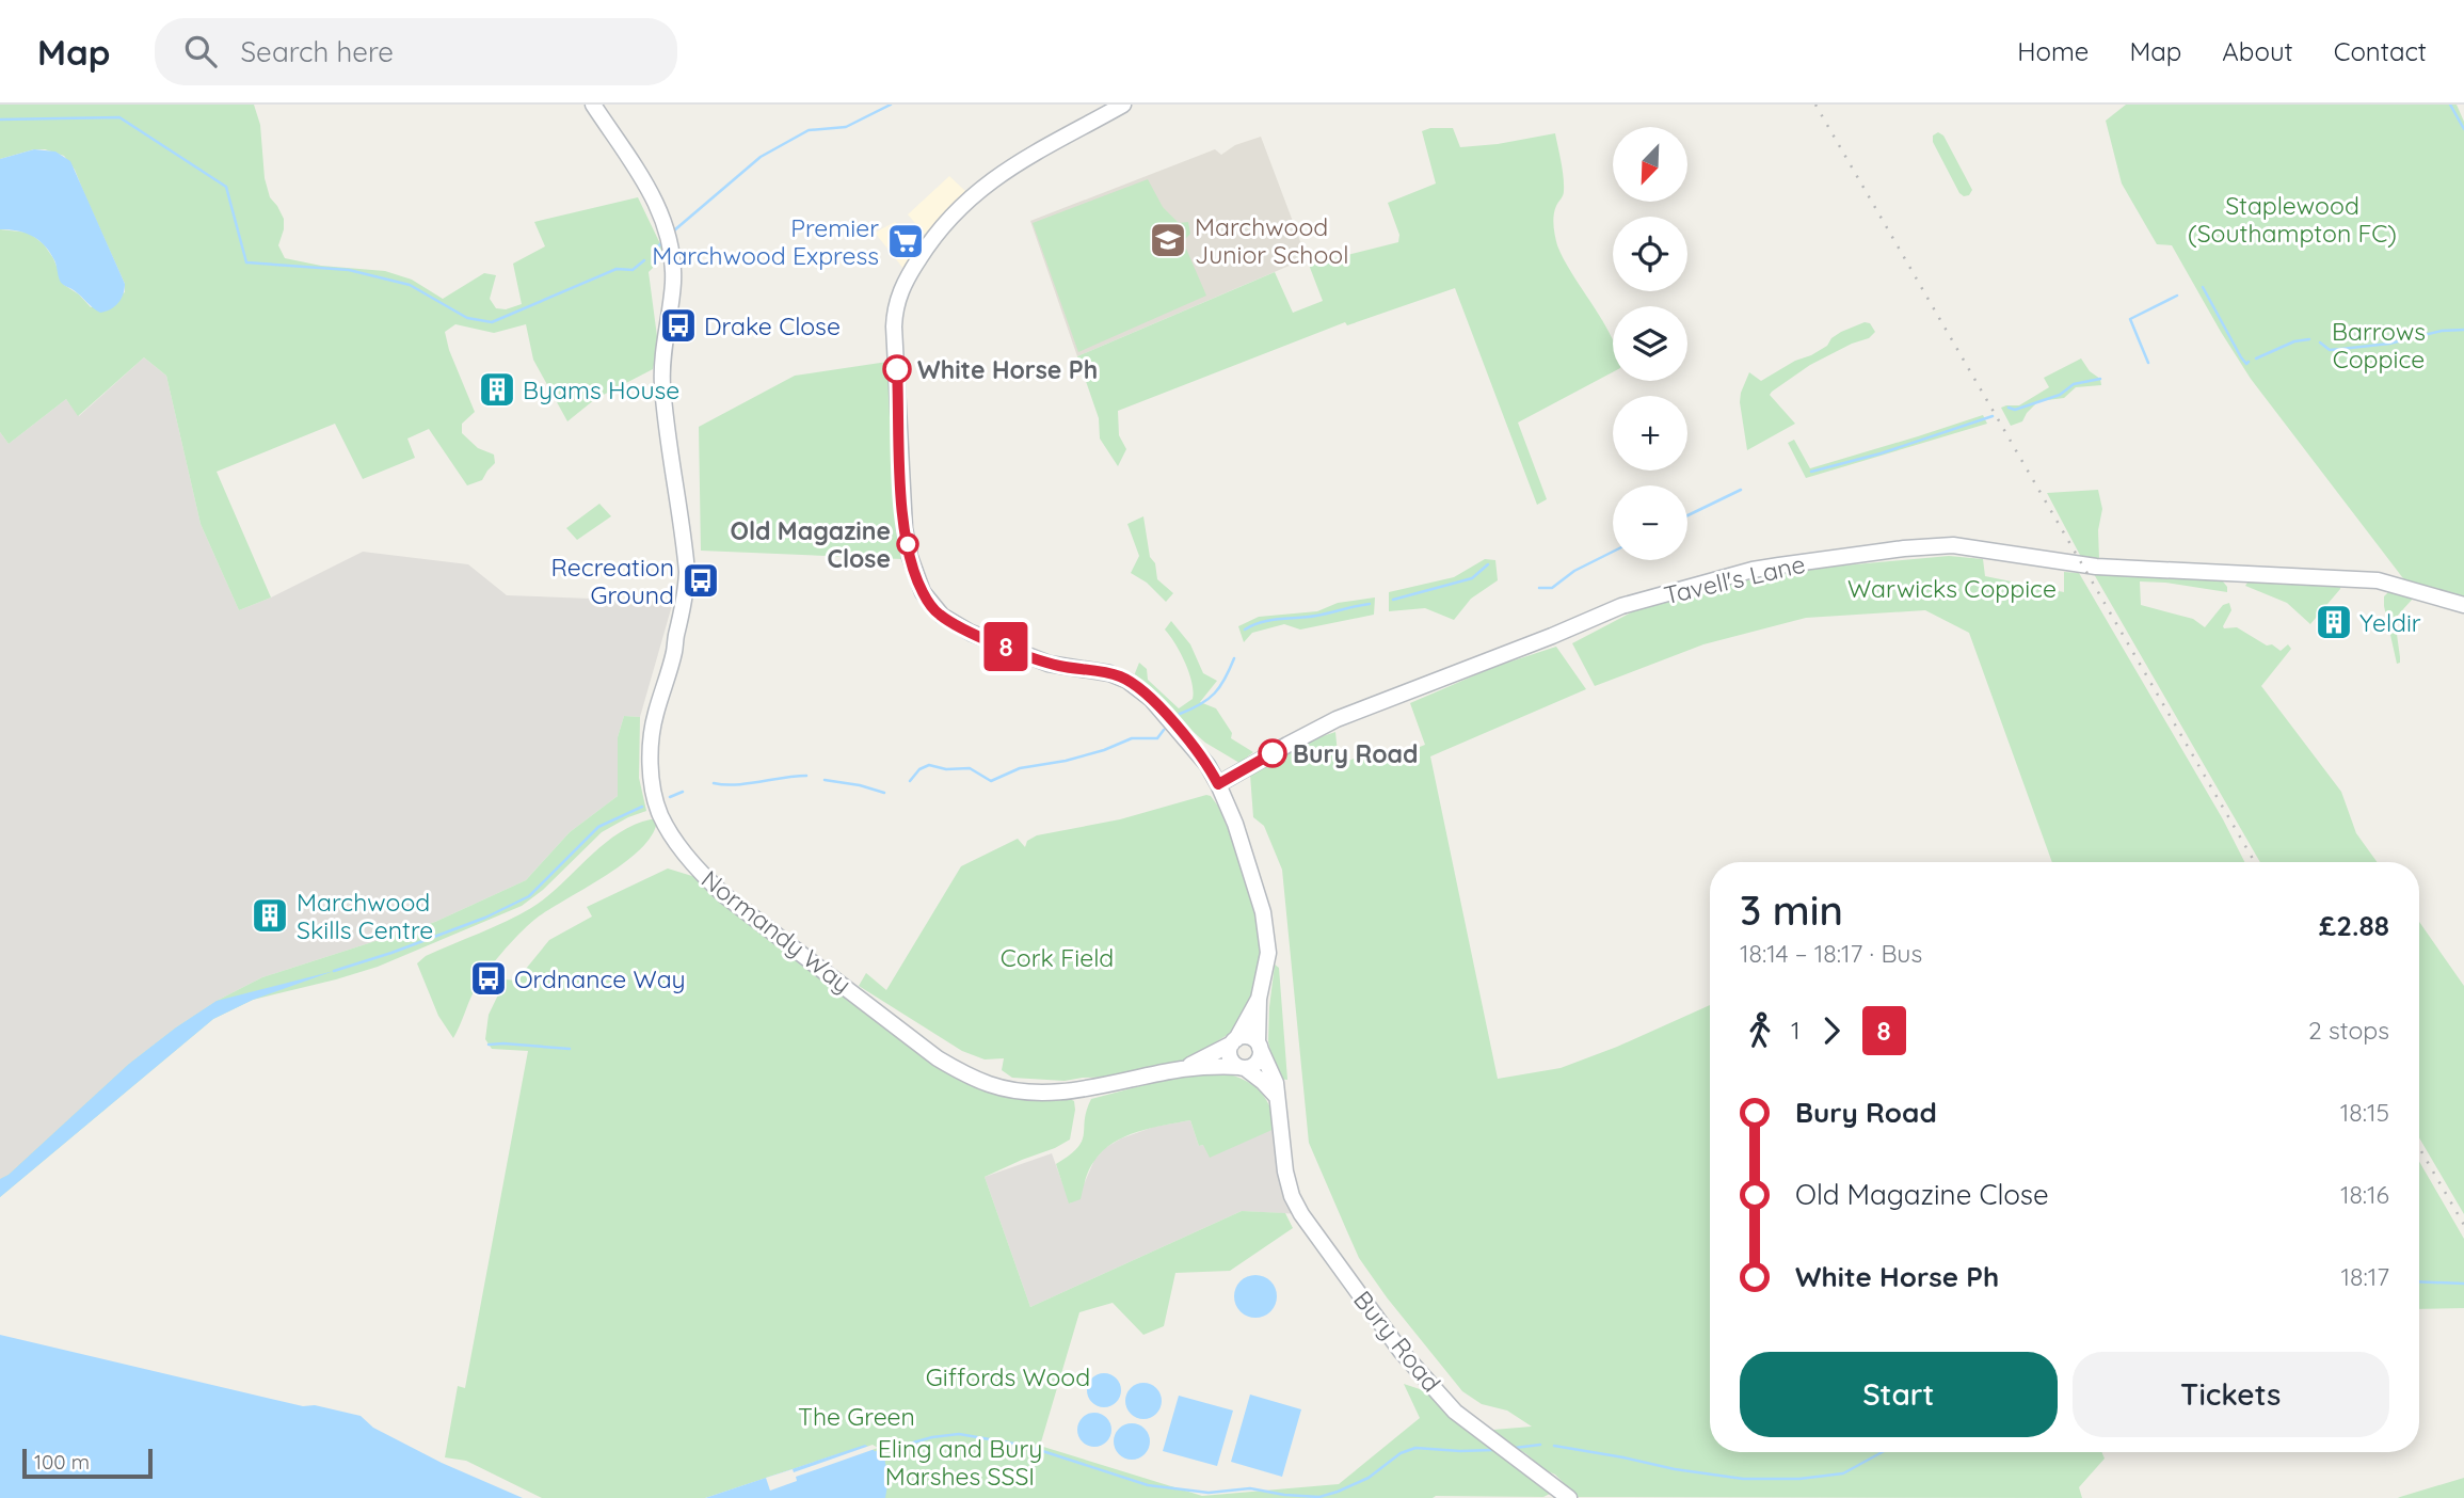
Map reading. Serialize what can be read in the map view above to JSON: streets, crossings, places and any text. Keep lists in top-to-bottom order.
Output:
{
  "streets": {
    "street": ["Tavell's Lane", "Normandy Way", "Bury Road"]
  },
  "crossings": [
    ["Normandy Way", "Bury Road"]
  ],
  "parks": [
    "Staplewood (Southampton FC)",
    "Barrows Coppice",
    "Warwicks Coppice",
    "Cork Field",
    "Giffords Wood",
    "The Green",
    "Eling and Bury Marshes SSSI"
  ],
  "places": {
    "school or university": ["Marchwood Junior School"],
    "supermarket": ["Premier Marchwood Express"],
    "bus stop": ["Drake Close", "Recreation Ground", "Ordnance Way"],
    "other": ["White Horse Ph", "Old Magazine Close", "Bury Road"],
    "building": ["Byams House", "Yeldir", "Marchwood Skills Centre"]
  },
  "lines": ["bus line 8"],
  "scale_bar": "100 m",
  "north": "bottom left",
  "page": {
    "header": "Map",
    "search": "Search here",
    "nav": [
      "Home",
      "Map",
      "About",
      "Contact"
    ],
    "on_map": "8",
    "map_buttons": ["+", "−"],
    "heading": ["3 min", "18:14 – 18:17 · Bus", "£2.88"],
    "legs": ["1", "8", "2 stops"],
    "list": [
      {
        "name": "Bury Road",
        "value": "18:15"
      },
      {
        "name": "Old Magazine Close",
        "value": "18:16"
      },
      {
        "name": "White Horse Ph",
        "value": "18:17"
      }
    ],
    "buttons": ["Start", "Tickets"],
    "scale": "100 m"
  }
}
